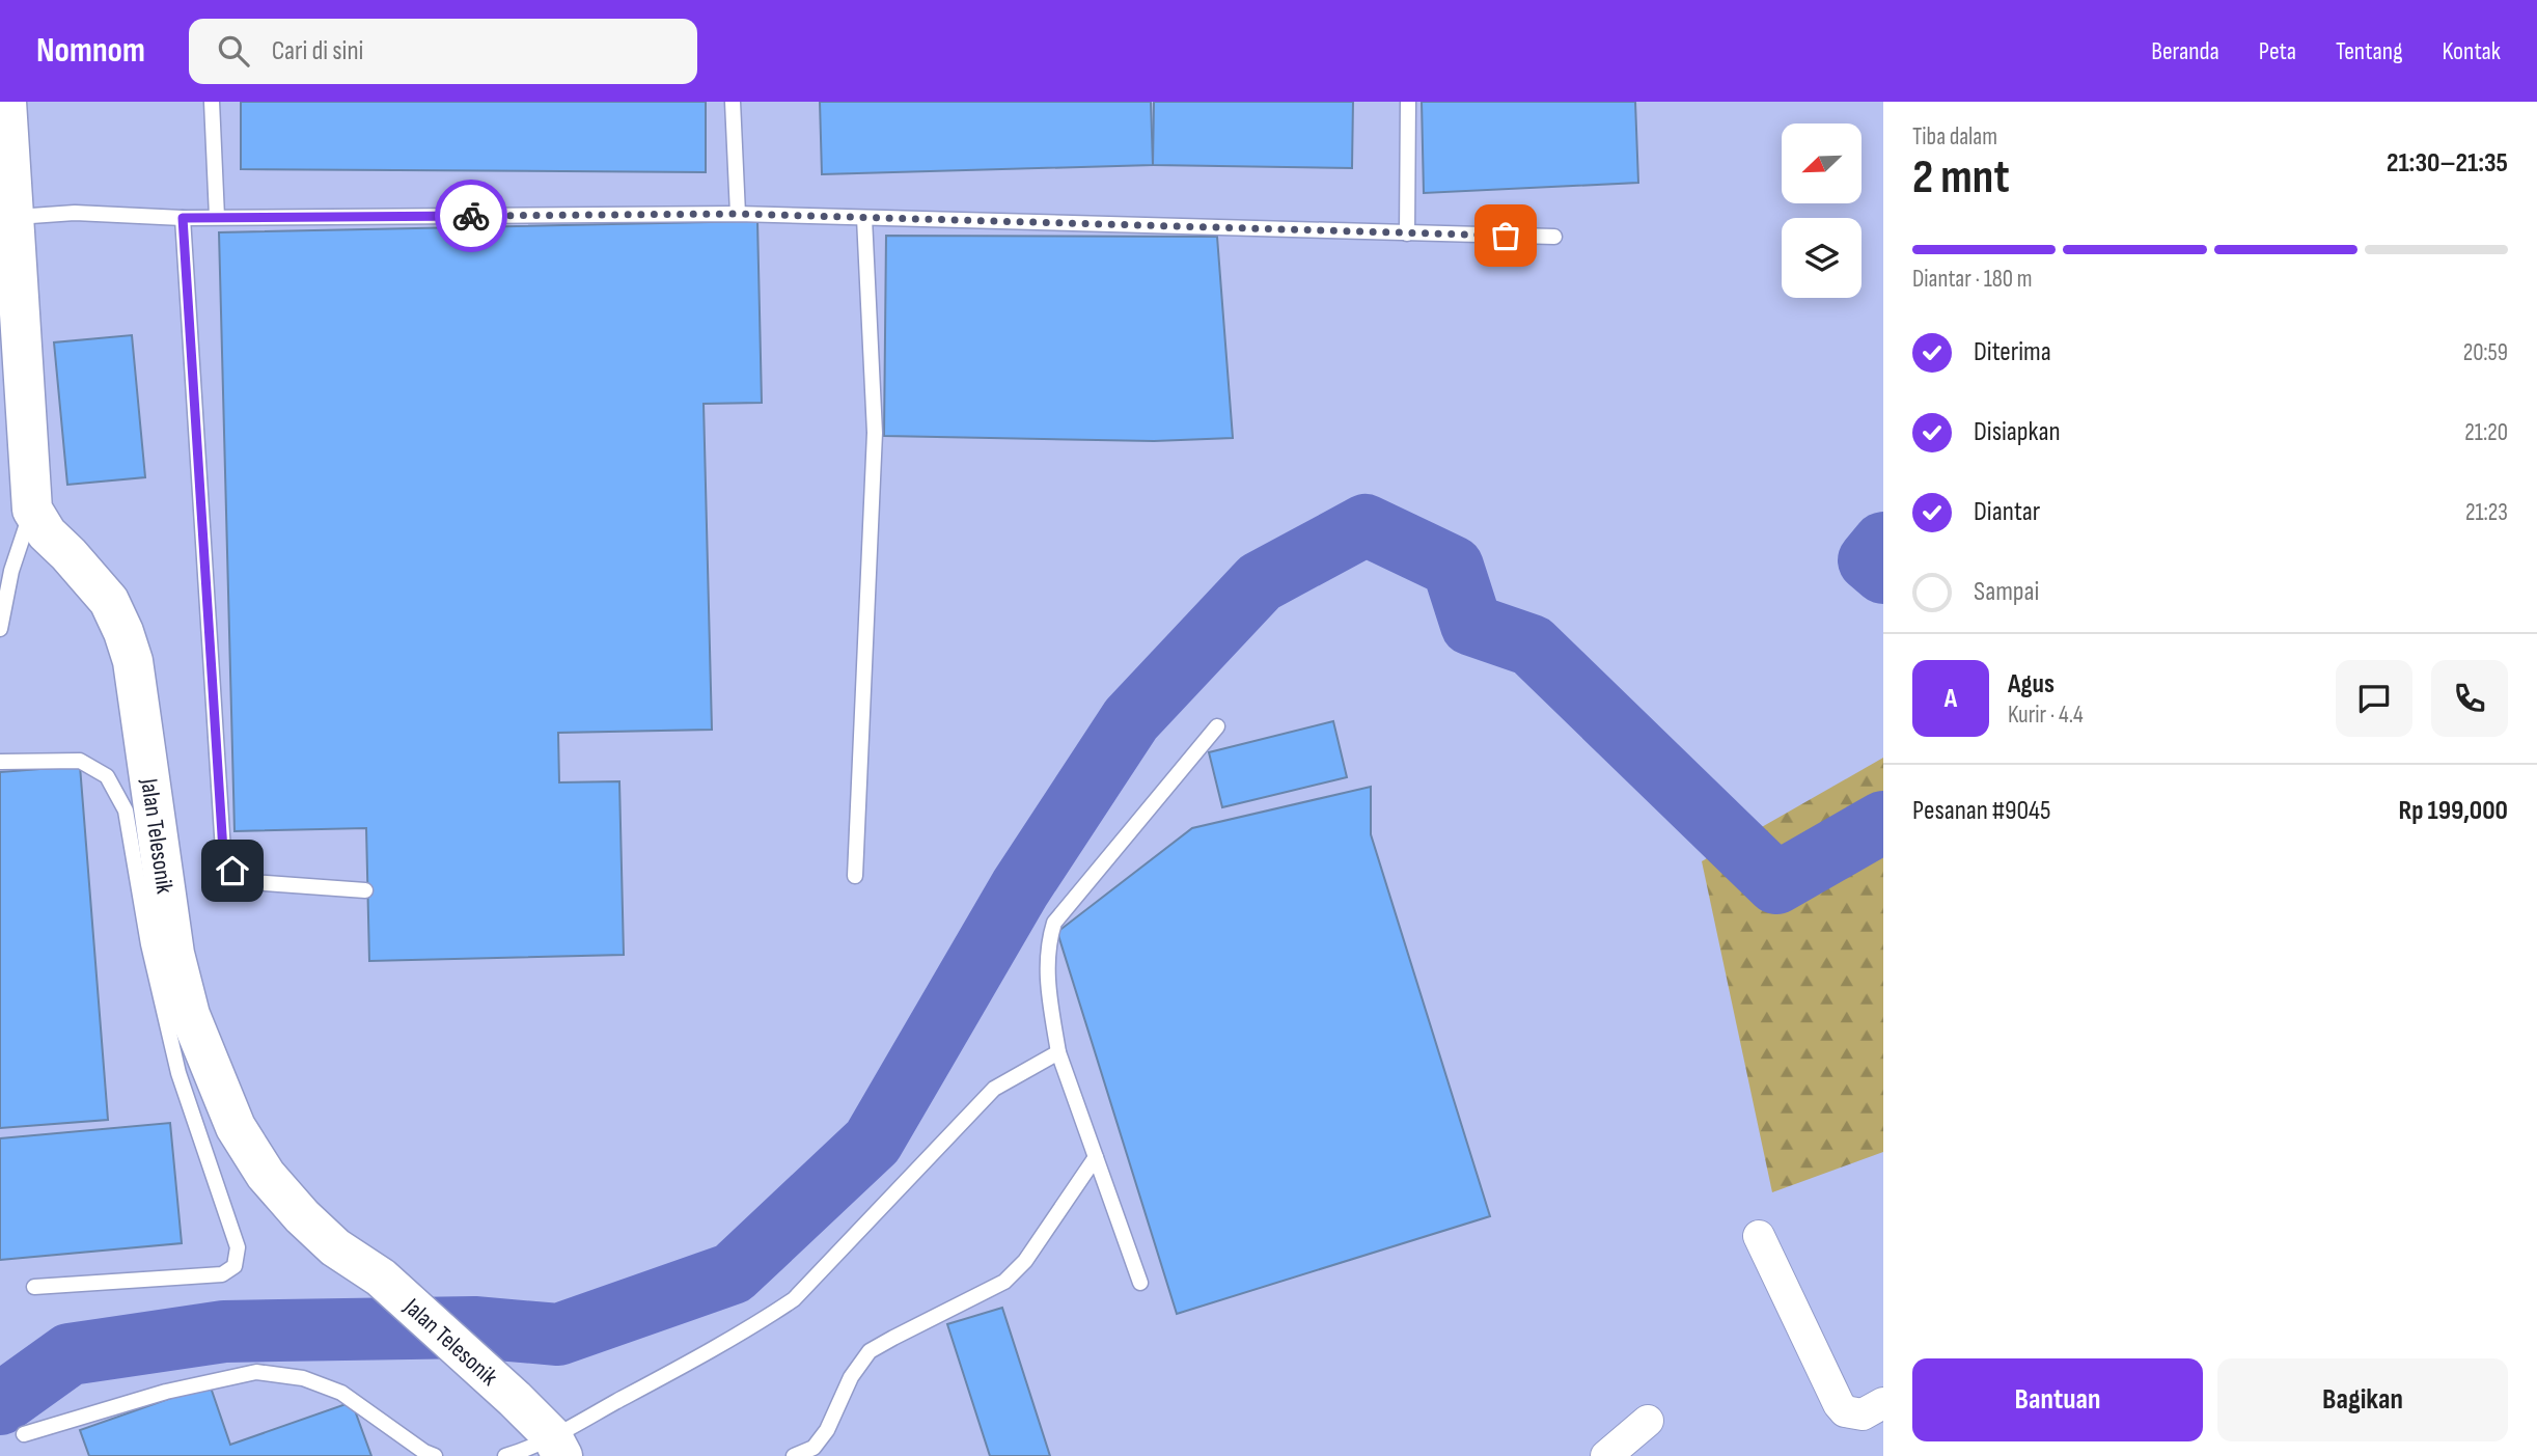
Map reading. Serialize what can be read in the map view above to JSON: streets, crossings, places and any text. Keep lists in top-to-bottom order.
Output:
{
  "streets": {
    "street": ["Jalan Telesonik"]
  },
  "north": "bottom left",
  "page": {
    "header": "Nomnom",
    "search": "Cari di sini",
    "nav": [
      "Beranda",
      "Peta",
      "Tentang",
      "Kontak"
    ],
    "heading": ["2 mnt", "Tiba dalam", "21:30–21:35"],
    "panel": [
      "Agus",
      "Kurir · 4.4",
      "Pesanan #9045",
      "Rp 199,000"
    ],
    "bar": "Diantar · 180 m",
    "list": [
      ["Diterima", "20:59"],
      ["Disiapkan", "21:20"],
      ["Diantar", "21:23"],
      "Sampai"
    ],
    "round": "A",
    "buttons": ["Bantuan", "Bagikan"]
  }
}
